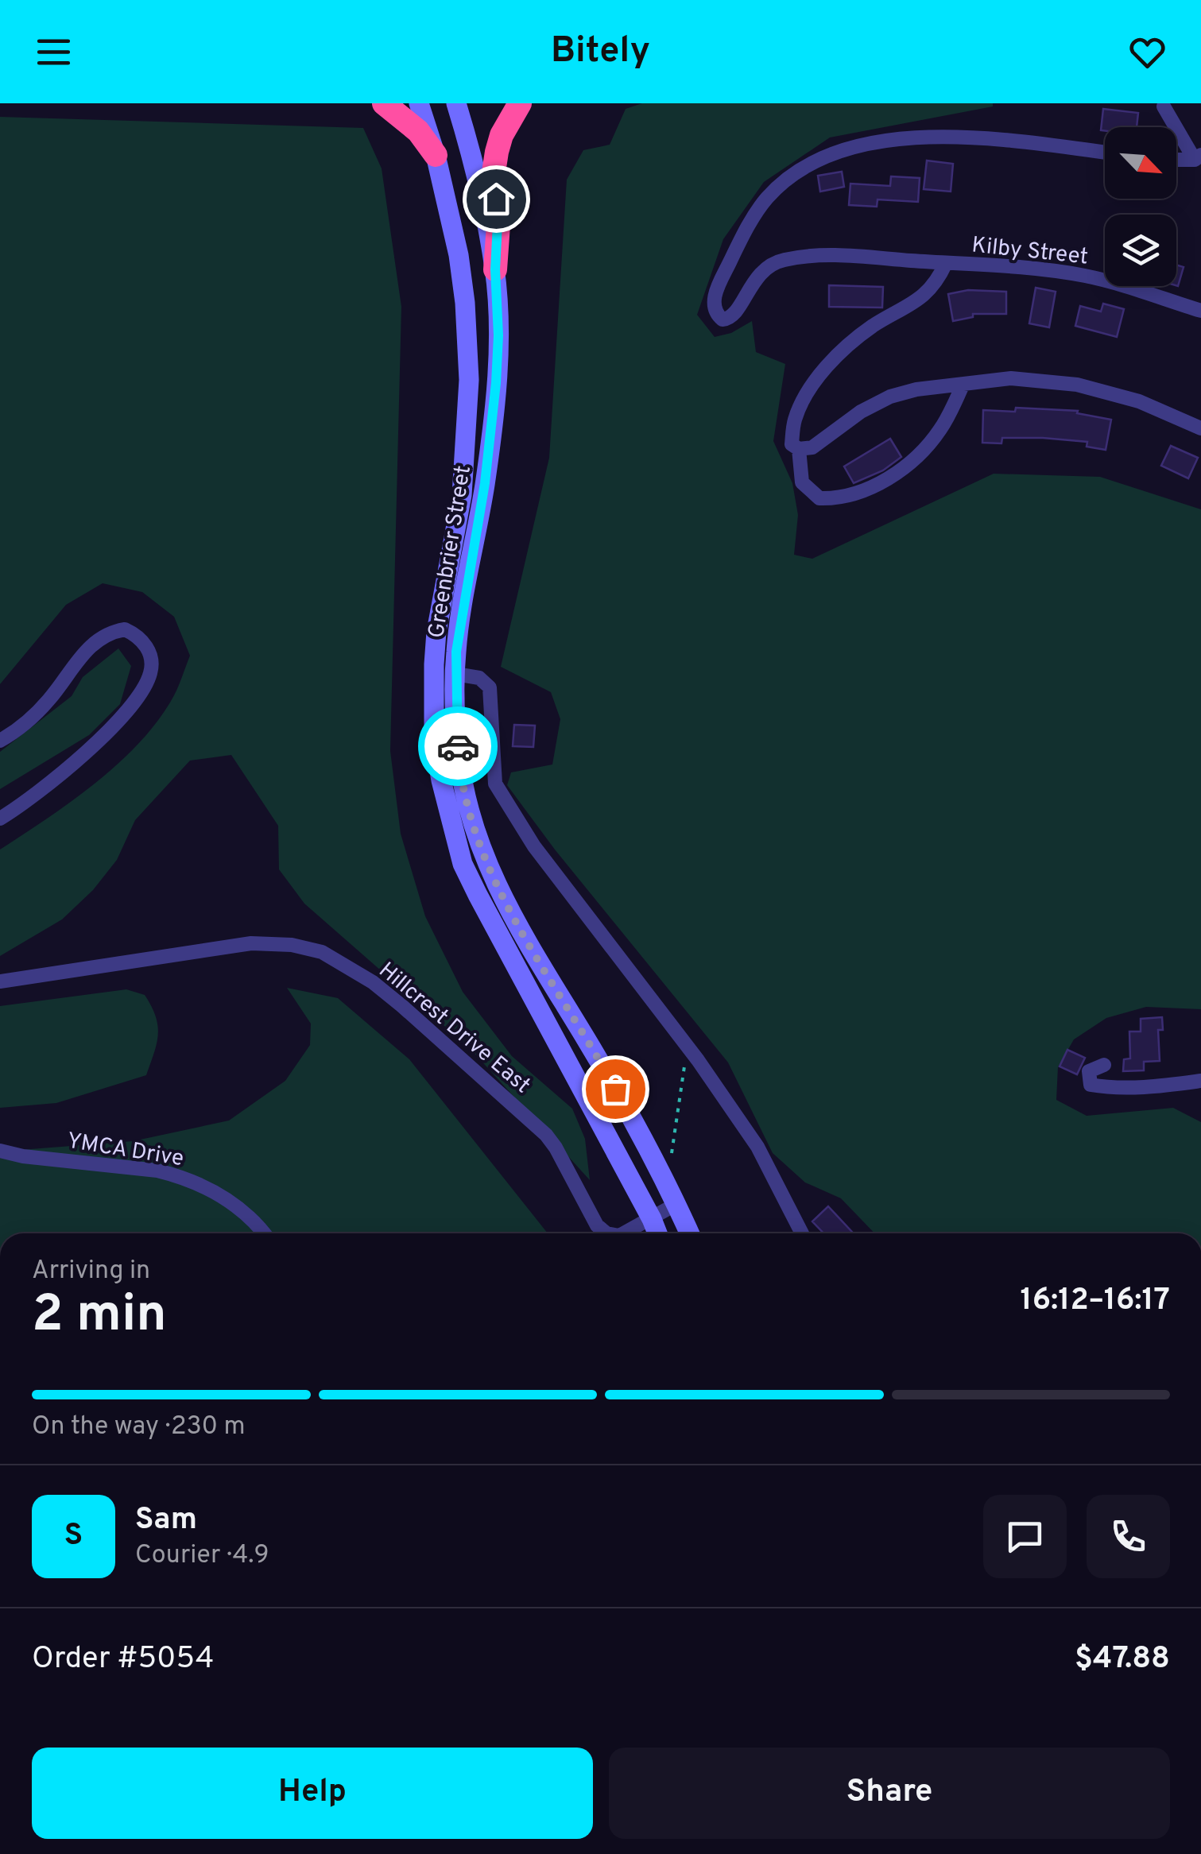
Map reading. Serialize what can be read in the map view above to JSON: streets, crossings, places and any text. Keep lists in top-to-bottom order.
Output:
{
  "streets": {
    "main road": ["Greenbrier Street"],
    "street": ["Kilby Street", "Hillcrest Drive East", "YMCA Drive"]
  },
  "crossings": [
    ["Greenbrier Street", "Hillcrest Drive East"]
  ],
  "north": "bottom right",
  "page": {
    "header": "Bitely",
    "heading": ["2 min", "Arriving in", "16:12–16:17"],
    "panel": [
      "Sam",
      "Courier · 4.9",
      "Order #5054",
      "$47.88"
    ],
    "bar": "On the way · 230 m",
    "round": "S",
    "buttons": ["Help", "Share"]
  }
}
